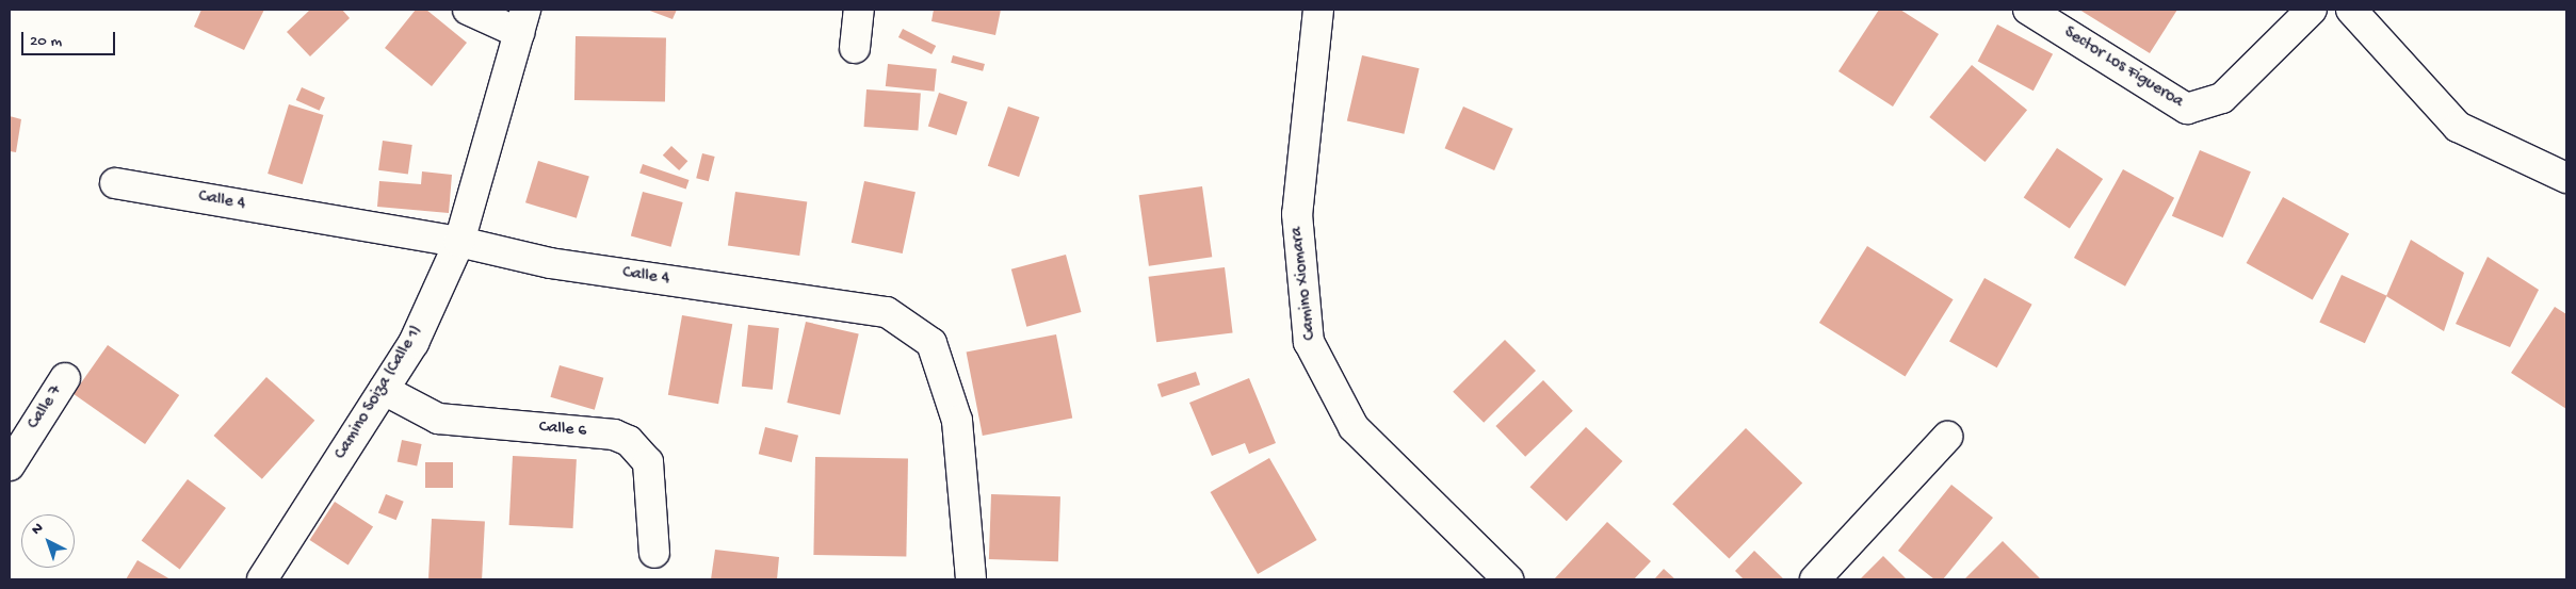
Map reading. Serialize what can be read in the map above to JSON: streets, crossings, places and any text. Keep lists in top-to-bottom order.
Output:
{
  "streets": {
    "street": [
      "Sector Los Figueroa",
      "Calle 4",
      "Camino Xiomara",
      "Camino Soiza (Calle 1)",
      "Calle 7",
      "Calle 6"
    ]
  },
  "crossings": [
    ["Calle 4", "Camino Soiza (Calle 1)"],
    ["Camino Soiza (Calle 1)", "Calle 6"]
  ],
  "scale_bar": "20 m",
  "north": "top left"
}
